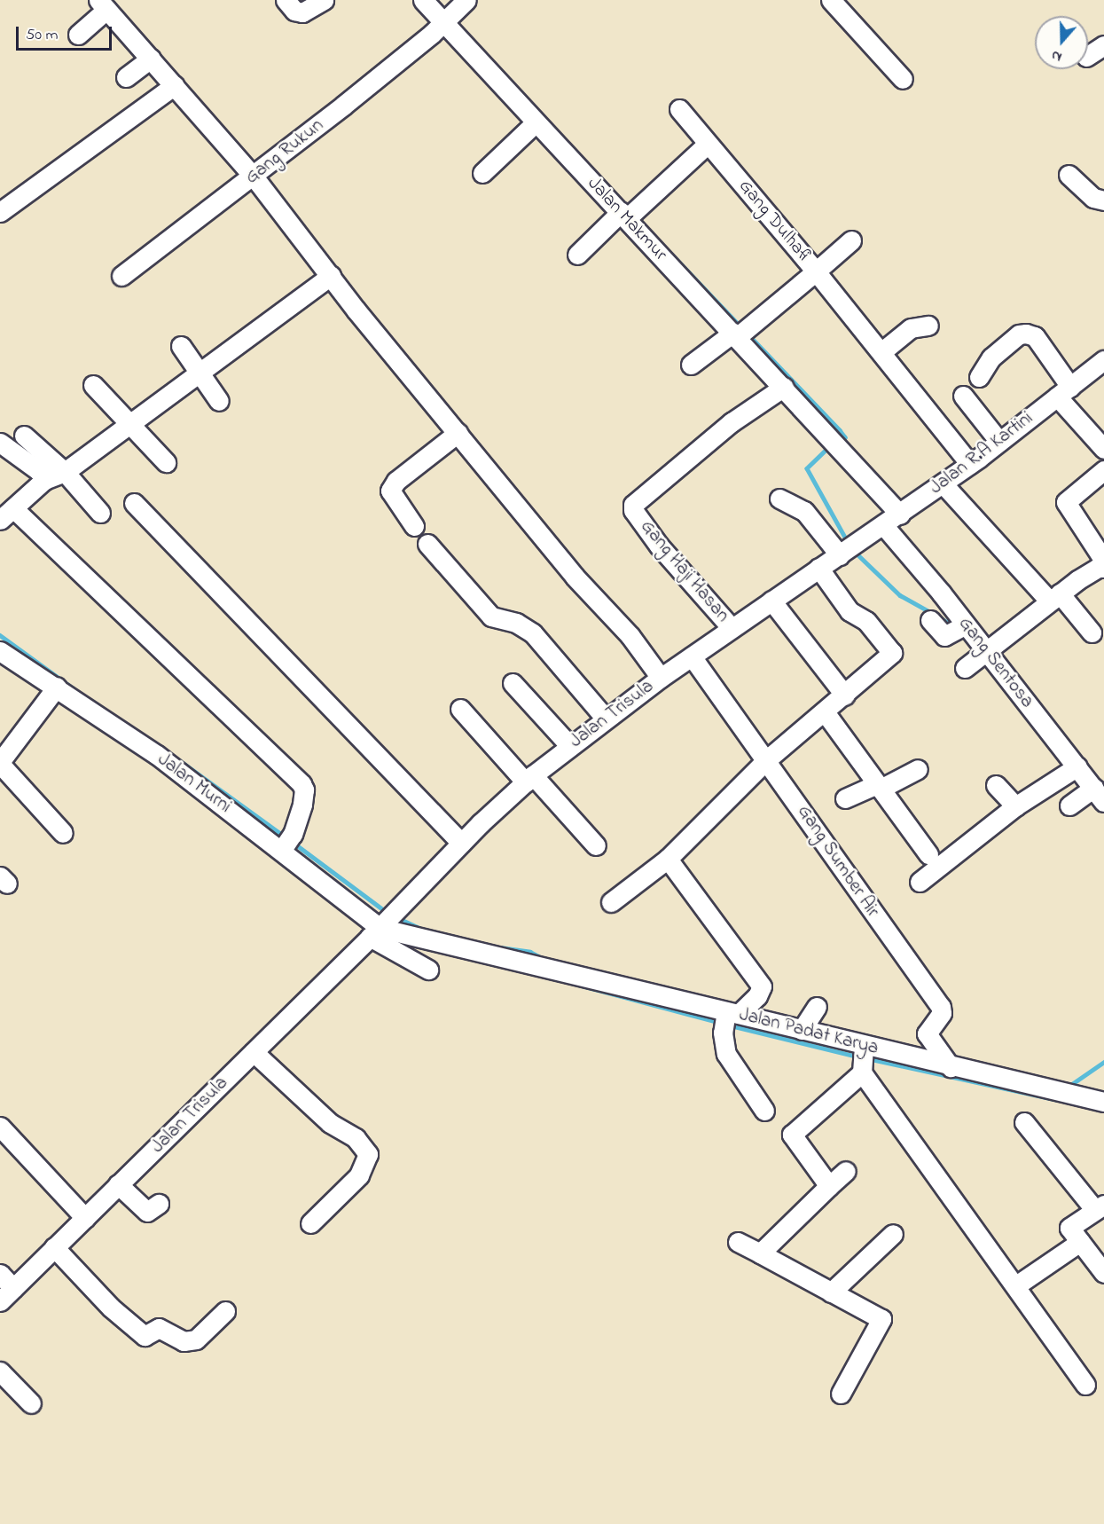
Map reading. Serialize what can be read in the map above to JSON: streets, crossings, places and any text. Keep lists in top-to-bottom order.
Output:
{
  "streets": {
    "street": [
      "Gang Rukun",
      "Jalan Makmur",
      "Gang Dulhafi",
      "Jalan R.A Kartini",
      "Gang Haji Hasan",
      "Gang Sentosa",
      "Jalan Trisula",
      "Jalan Murni",
      "Gang Sumber Air",
      "Jalan Padat Karya"
    ]
  },
  "crossings": [
    ["Gang Rukun", "Jalan Makmur"],
    ["Jalan Makmur", "Gang Dulhafi"],
    ["Jalan Makmur", "Jalan R.A Kartini"],
    ["Jalan Makmur", "Gang Haji Hasan"],
    ["Jalan R.A Kartini", "Gang Sentosa"],
    ["Jalan R.A Kartini", "Jalan Trisula"],
    ["Gang Haji Hasan", "Jalan Trisula"],
    ["Jalan Trisula", "Jalan Murni"],
    ["Jalan Trisula", "Gang Sumber Air"],
    ["Jalan Trisula", "Jalan Padat Karya"],
    ["Jalan Murni", "Jalan Padat Karya"],
    ["Gang Sumber Air", "Jalan Padat Karya"]
  ],
  "scale_bar": "50 m",
  "north": "bottom"
}
